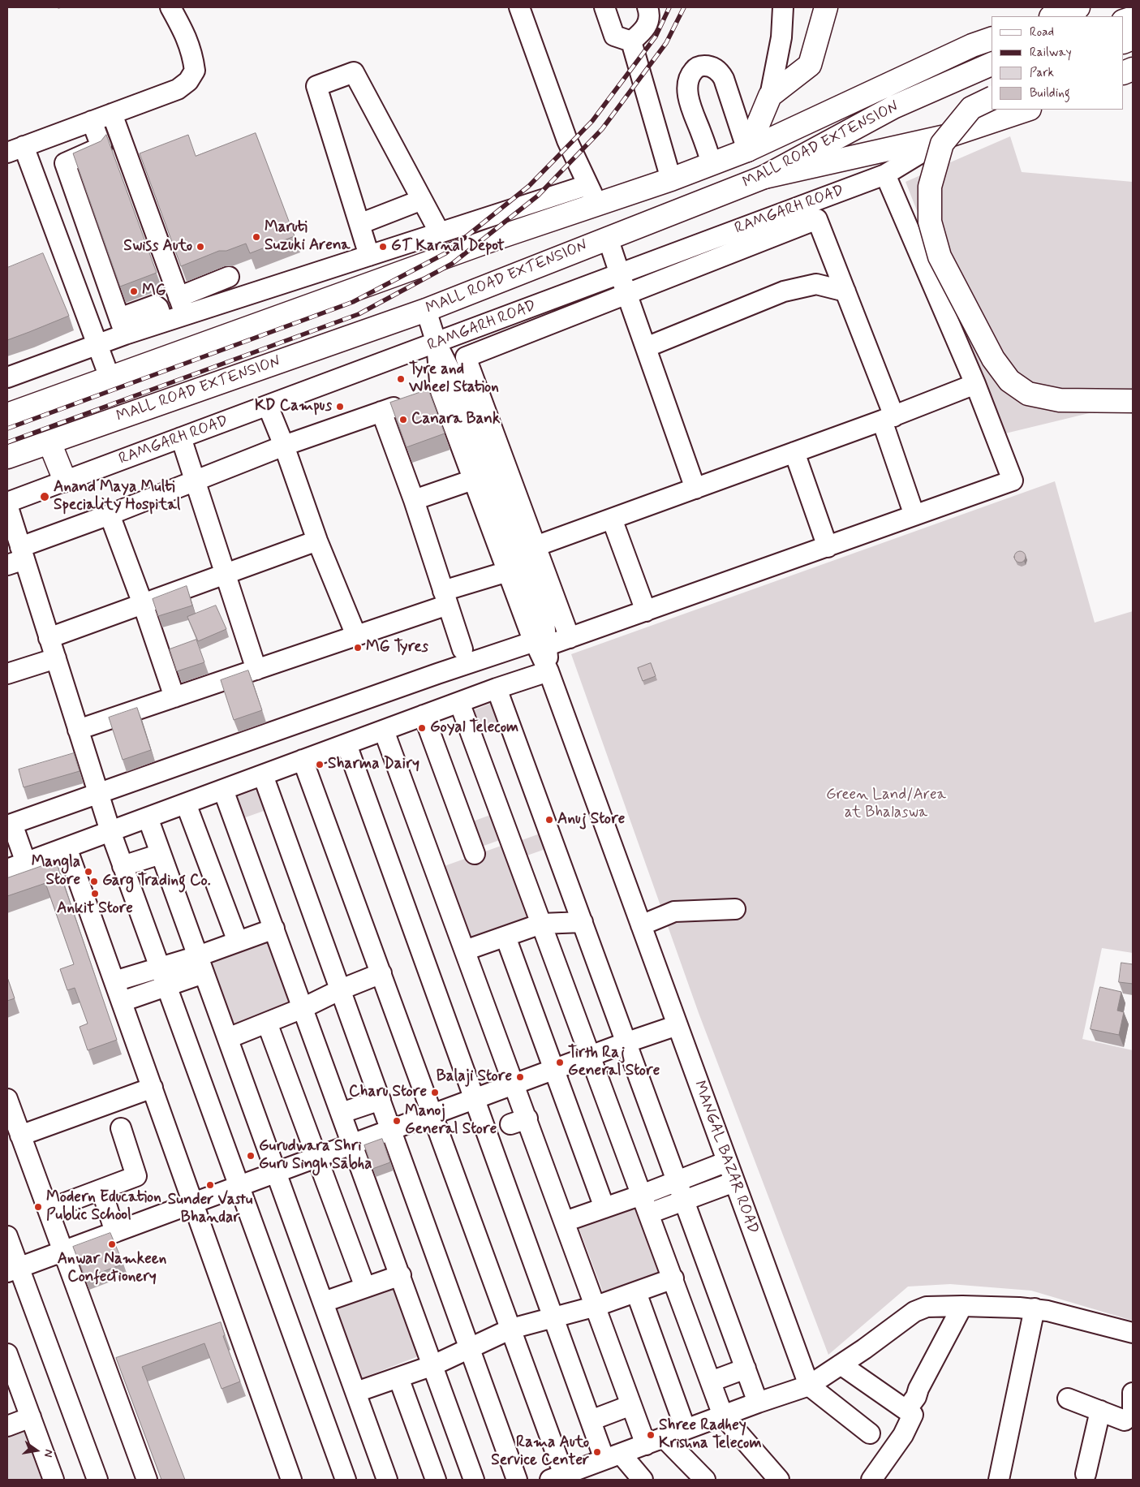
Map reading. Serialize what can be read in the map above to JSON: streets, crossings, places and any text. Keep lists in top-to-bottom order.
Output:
{
  "streets": {
    "main road": ["MALL ROAD EXTENSION"],
    "street": ["RAMGARH ROAD", "MANGAL BAZAR ROAD"]
  },
  "parks": ["Green Land/Area at Bhalaswa"],
  "places": [
    "Maruti Suzuki Arena",
    "Swiss Auto",
    "GT Karnal Depot",
    "MG",
    "Tyre and Wheel Station",
    "KD Campus",
    "Canara Bank",
    "Anand Maya Multi Speciality Hospital",
    "MG Tyres",
    "Goyal Telecom",
    "Sharma Dairy",
    "Anuj Store",
    "Mangla Store",
    "Garg Trading Co.",
    "Ankit Store",
    "Tirth Raj General Store",
    "Balaji Store",
    "Charu Store",
    "Manoj General Store",
    "Gurudwara Shri Guru Singh Sabha",
    "Sunder Vastu Bhandar",
    "Modern Education Public School",
    "Anwar Namkeen Confectionery",
    "Shree Radhey Krishna Telecom",
    "Rama Auto Service Center"
  ],
  "legend": [
    "Road",
    "Railway",
    "Park",
    "Building"
  ],
  "north": "right"
}
